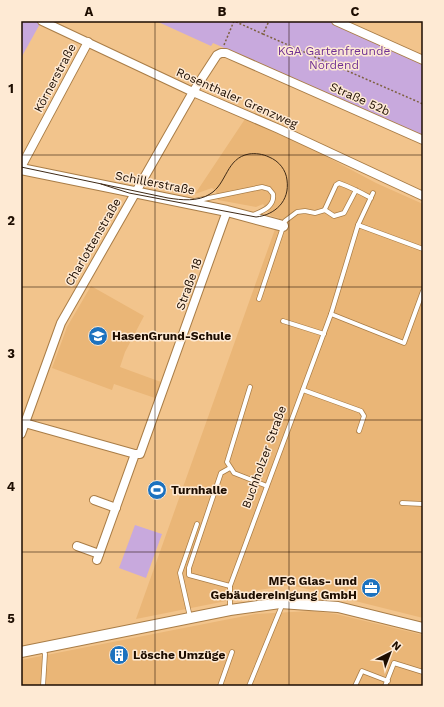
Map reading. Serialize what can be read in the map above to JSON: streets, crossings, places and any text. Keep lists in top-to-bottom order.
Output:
{
  "streets": {
    "street": [
      "Körnerstraße",
      "Rosenthaler Grenzweg",
      "Straße 52b",
      "Schillerstraße",
      "Charlottenstraße",
      "Straße 18"
    ],
    "lane": ["Buchholzer Straße"]
  },
  "crossings": [
    ["Körnerstraße", "Rosenthaler Grenzweg"],
    ["Körnerstraße", "Schillerstraße"],
    ["Rosenthaler Grenzweg", "Charlottenstraße"],
    ["Straße 52b", "Charlottenstraße"],
    ["Schillerstraße", "Charlottenstraße"],
    ["Schillerstraße", "Straße 18"]
  ],
  "parks": ["KGA Gartenfreunde Nordend"],
  "places": {
    "school or university": ["HasenGrund-Schule"],
    "sports": ["Turnhalle"],
    "office": ["MFG Glas- und Gebäudereinigung GmbH"],
    "building": ["Lösche Umzüge"]
  },
  "north": "top right",
  "grid": {
    "columns": ["A", "B", "C"],
    "rows": [
      "1",
      "2",
      "3",
      "4",
      "5"
    ]
  }
}
